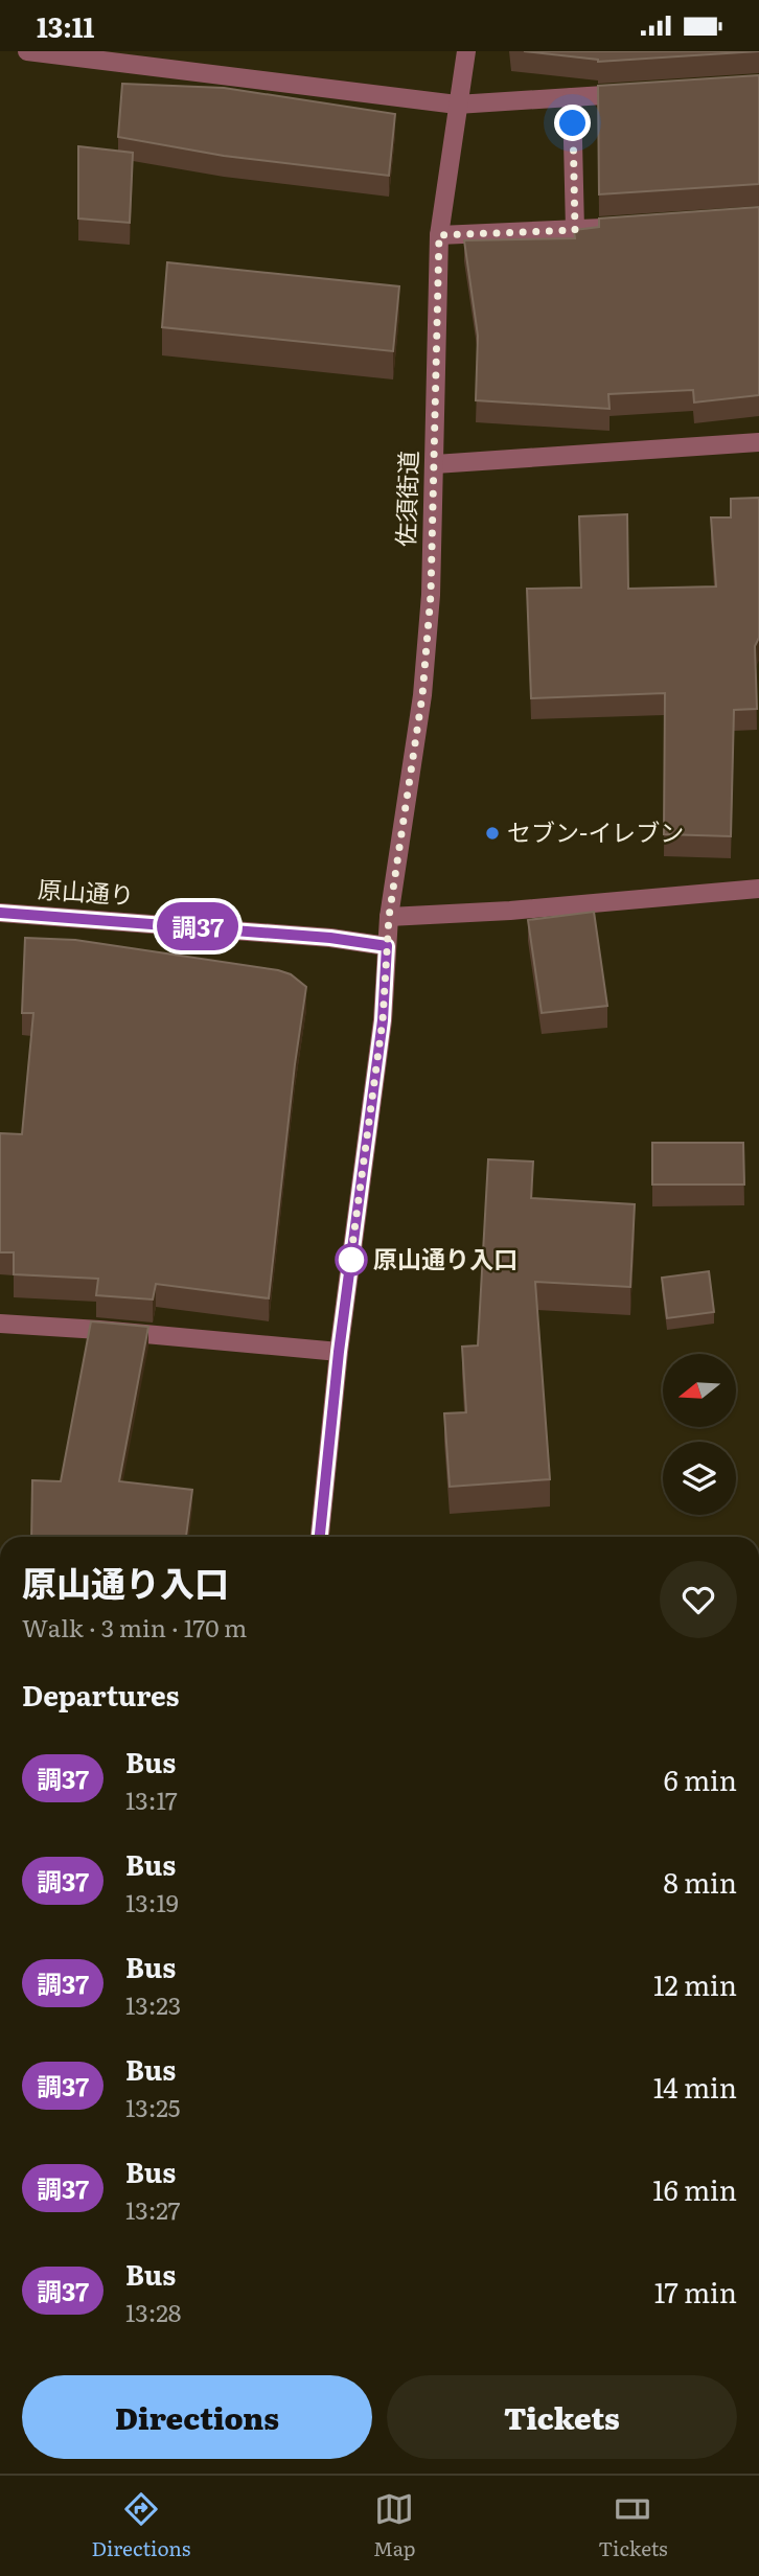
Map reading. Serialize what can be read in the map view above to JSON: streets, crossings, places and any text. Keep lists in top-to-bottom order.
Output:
{
  "streets": {
    "street": ["佐須街道", "原山通り"]
  },
  "crossings": [
    ["佐須街道", "原山通り"]
  ],
  "places": ["セブン-イレブン", "原山通り入口"],
  "lines": ["bus line 調37"],
  "north": "left",
  "page": {
    "status": "13:11",
    "on_map": "調37",
    "heading": [
      ["原山通り入口", "Walk · 3 min · 170 m"],
      "Departures"
    ],
    "list": [
      {
        "mark": "調37",
        "name": "Bus",
        "note": "13:17",
        "value": "6 min"
      },
      {
        "mark": "調37",
        "name": "Bus",
        "note": "13:19",
        "value": "8 min"
      },
      {
        "mark": "調37",
        "name": "Bus",
        "note": "13:23",
        "value": "12 min"
      },
      {
        "mark": "調37",
        "name": "Bus",
        "note": "13:25",
        "value": "14 min"
      },
      {
        "mark": "調37",
        "name": "Bus",
        "note": "13:27",
        "value": "16 min"
      },
      {
        "mark": "調37",
        "name": "Bus",
        "note": "13:28",
        "value": "17 min"
      }
    ],
    "buttons": ["Directions", "Tickets"],
    "tabs": ["Directions", "Map", "Tickets"]
  }
}
